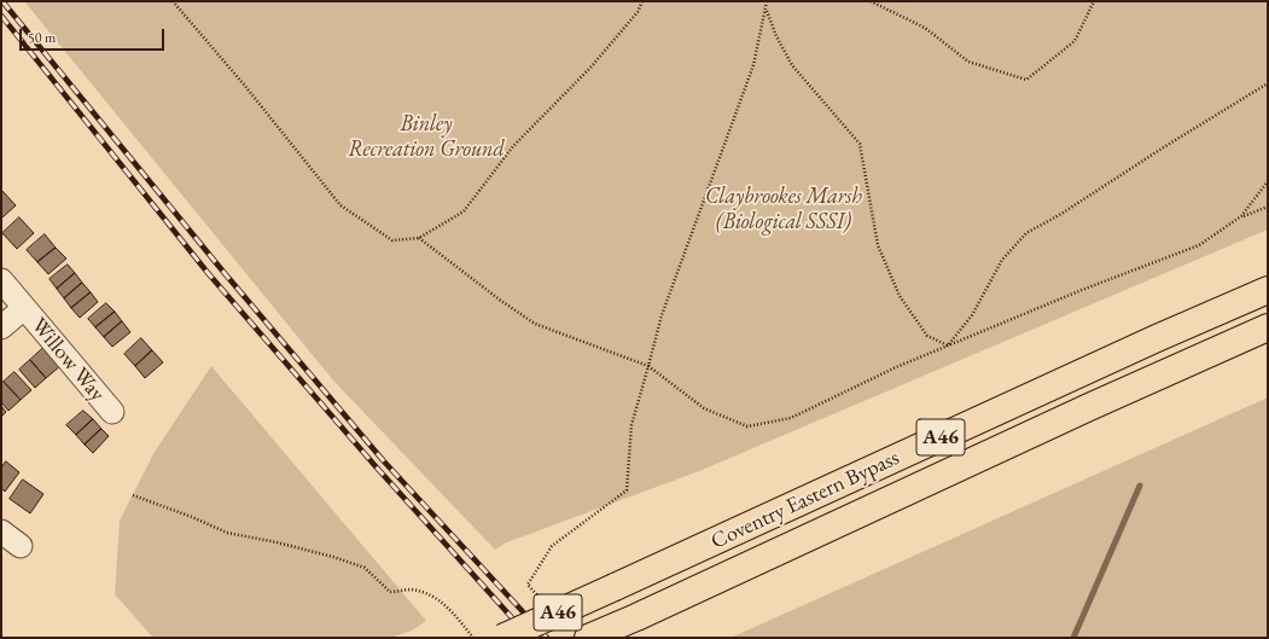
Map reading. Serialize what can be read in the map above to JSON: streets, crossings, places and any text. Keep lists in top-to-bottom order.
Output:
{
  "streets": {
    "highway": ["A46", "Coventry Eastern Bypass"],
    "street": ["Willow Way"]
  },
  "parks": ["Binley Recreation Ground", "Claybrookes Marsh (Biological SSSI)"],
  "scale_bar": "50 m"
}
